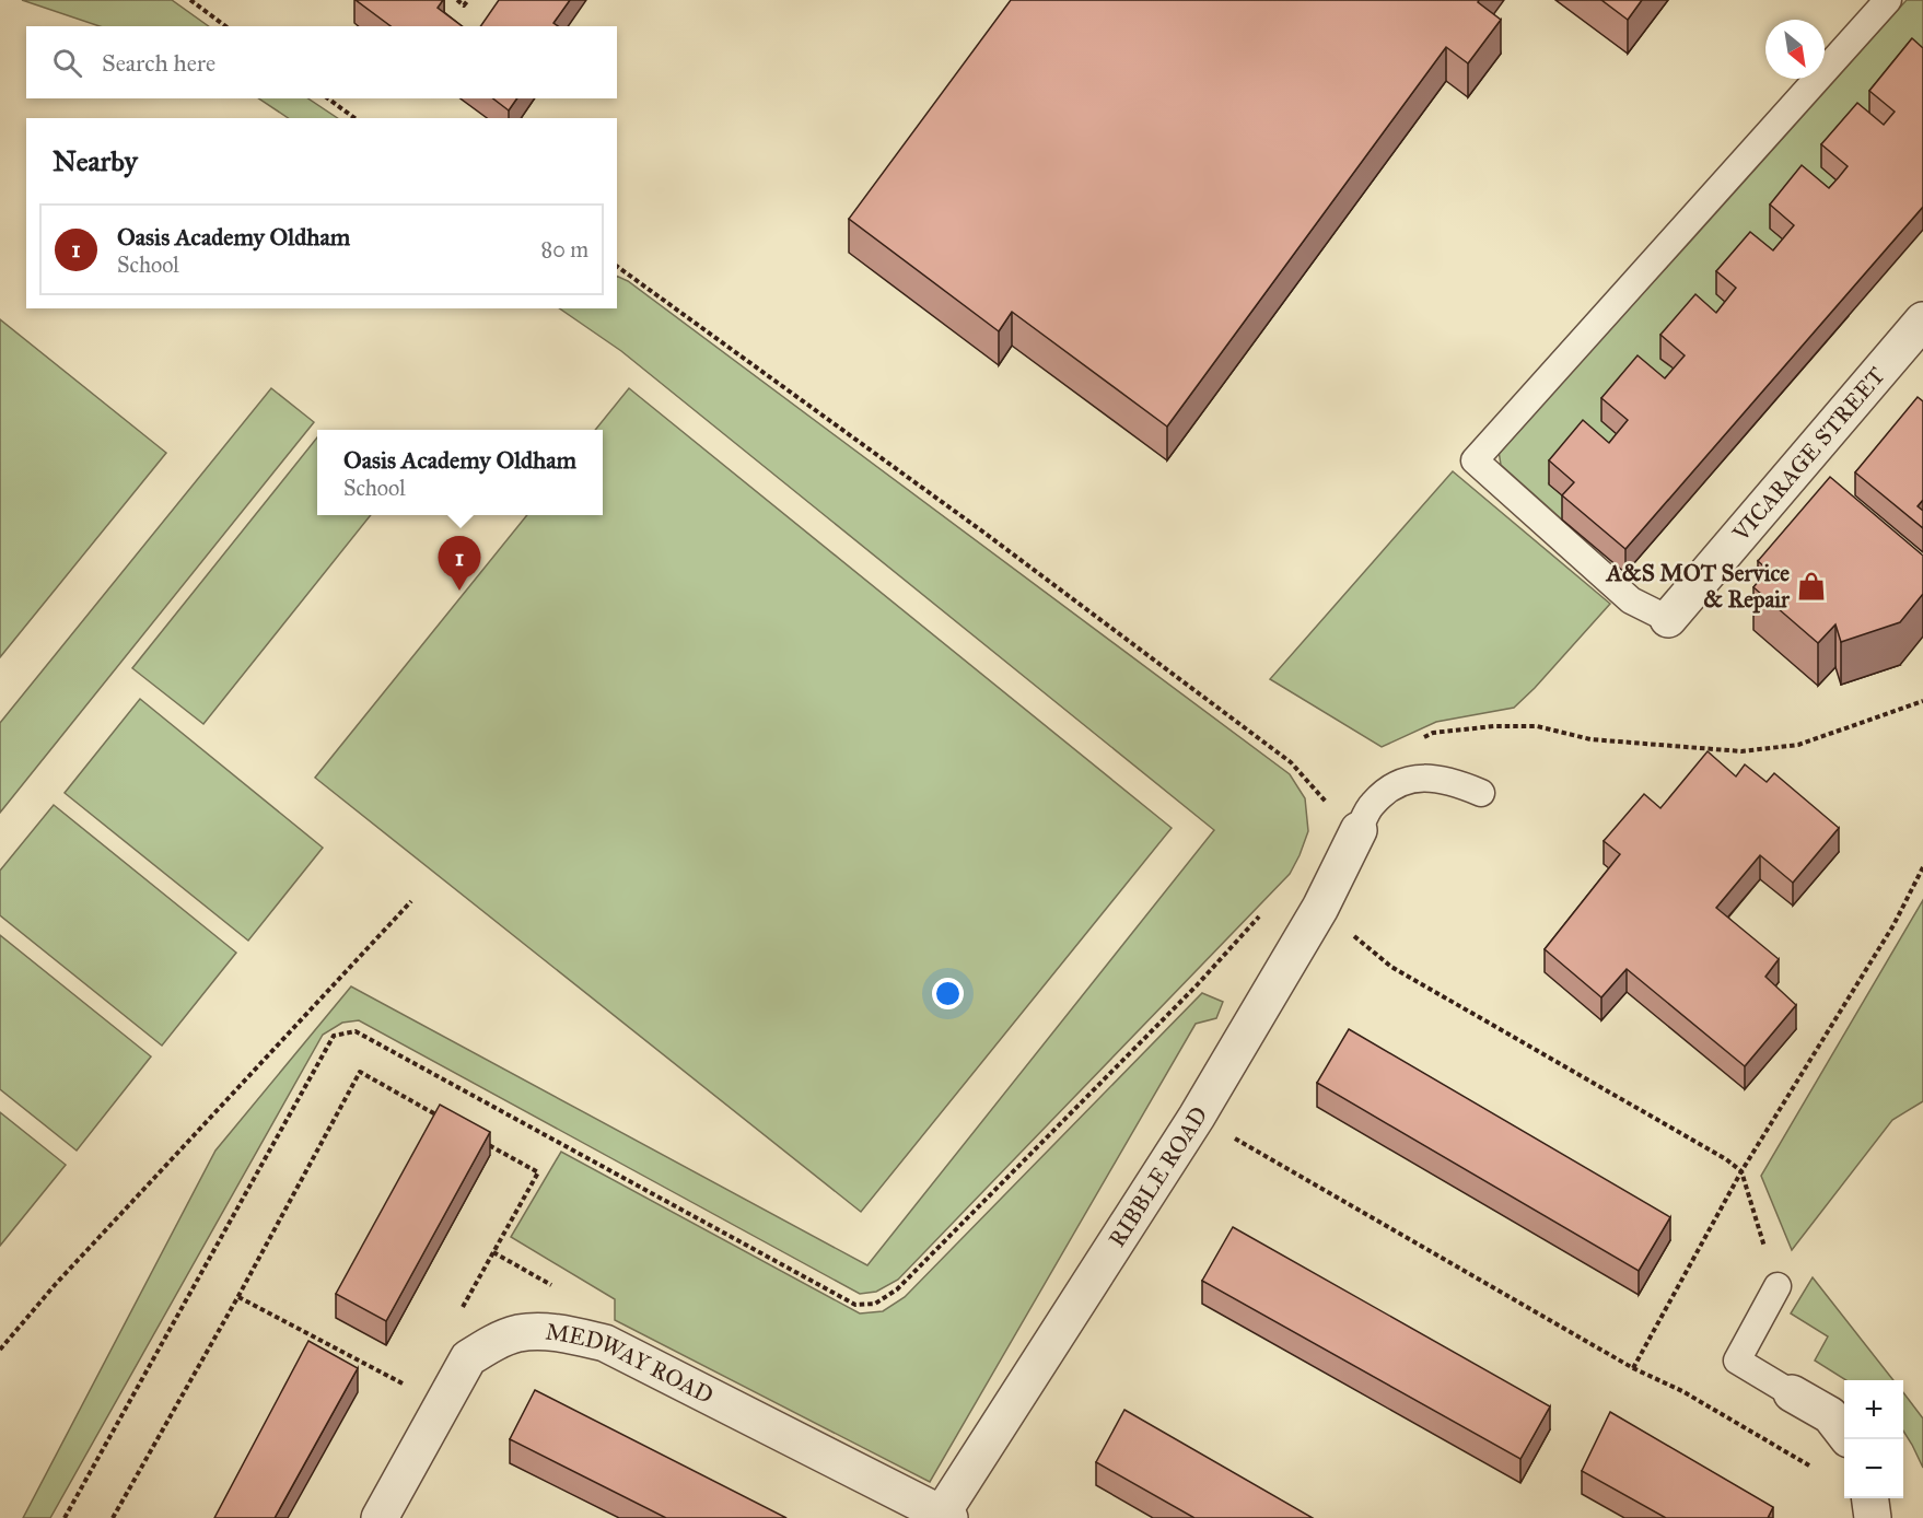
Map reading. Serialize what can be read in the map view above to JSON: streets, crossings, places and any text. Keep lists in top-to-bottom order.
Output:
{
  "streets": {
    "street": ["VICARAGE STREET", "RIBBLE ROAD", "MEDWAY ROAD"]
  },
  "crossings": [
    ["RIBBLE ROAD", "MEDWAY ROAD"]
  ],
  "places": {
    "shop": ["A&S MOT Service & Repair"]
  },
  "north": "bottom right",
  "page": {
    "search": "Search here",
    "heading": "Nearby",
    "list": [
      {
        "mark": "1",
        "name": "Oasis Academy Oldham",
        "note": "School",
        "value": "80 m"
      }
    ],
    "popup": ["Oasis Academy Oldham", "School"],
    "pins": "1",
    "map_buttons": ["+", "−"]
  }
}
